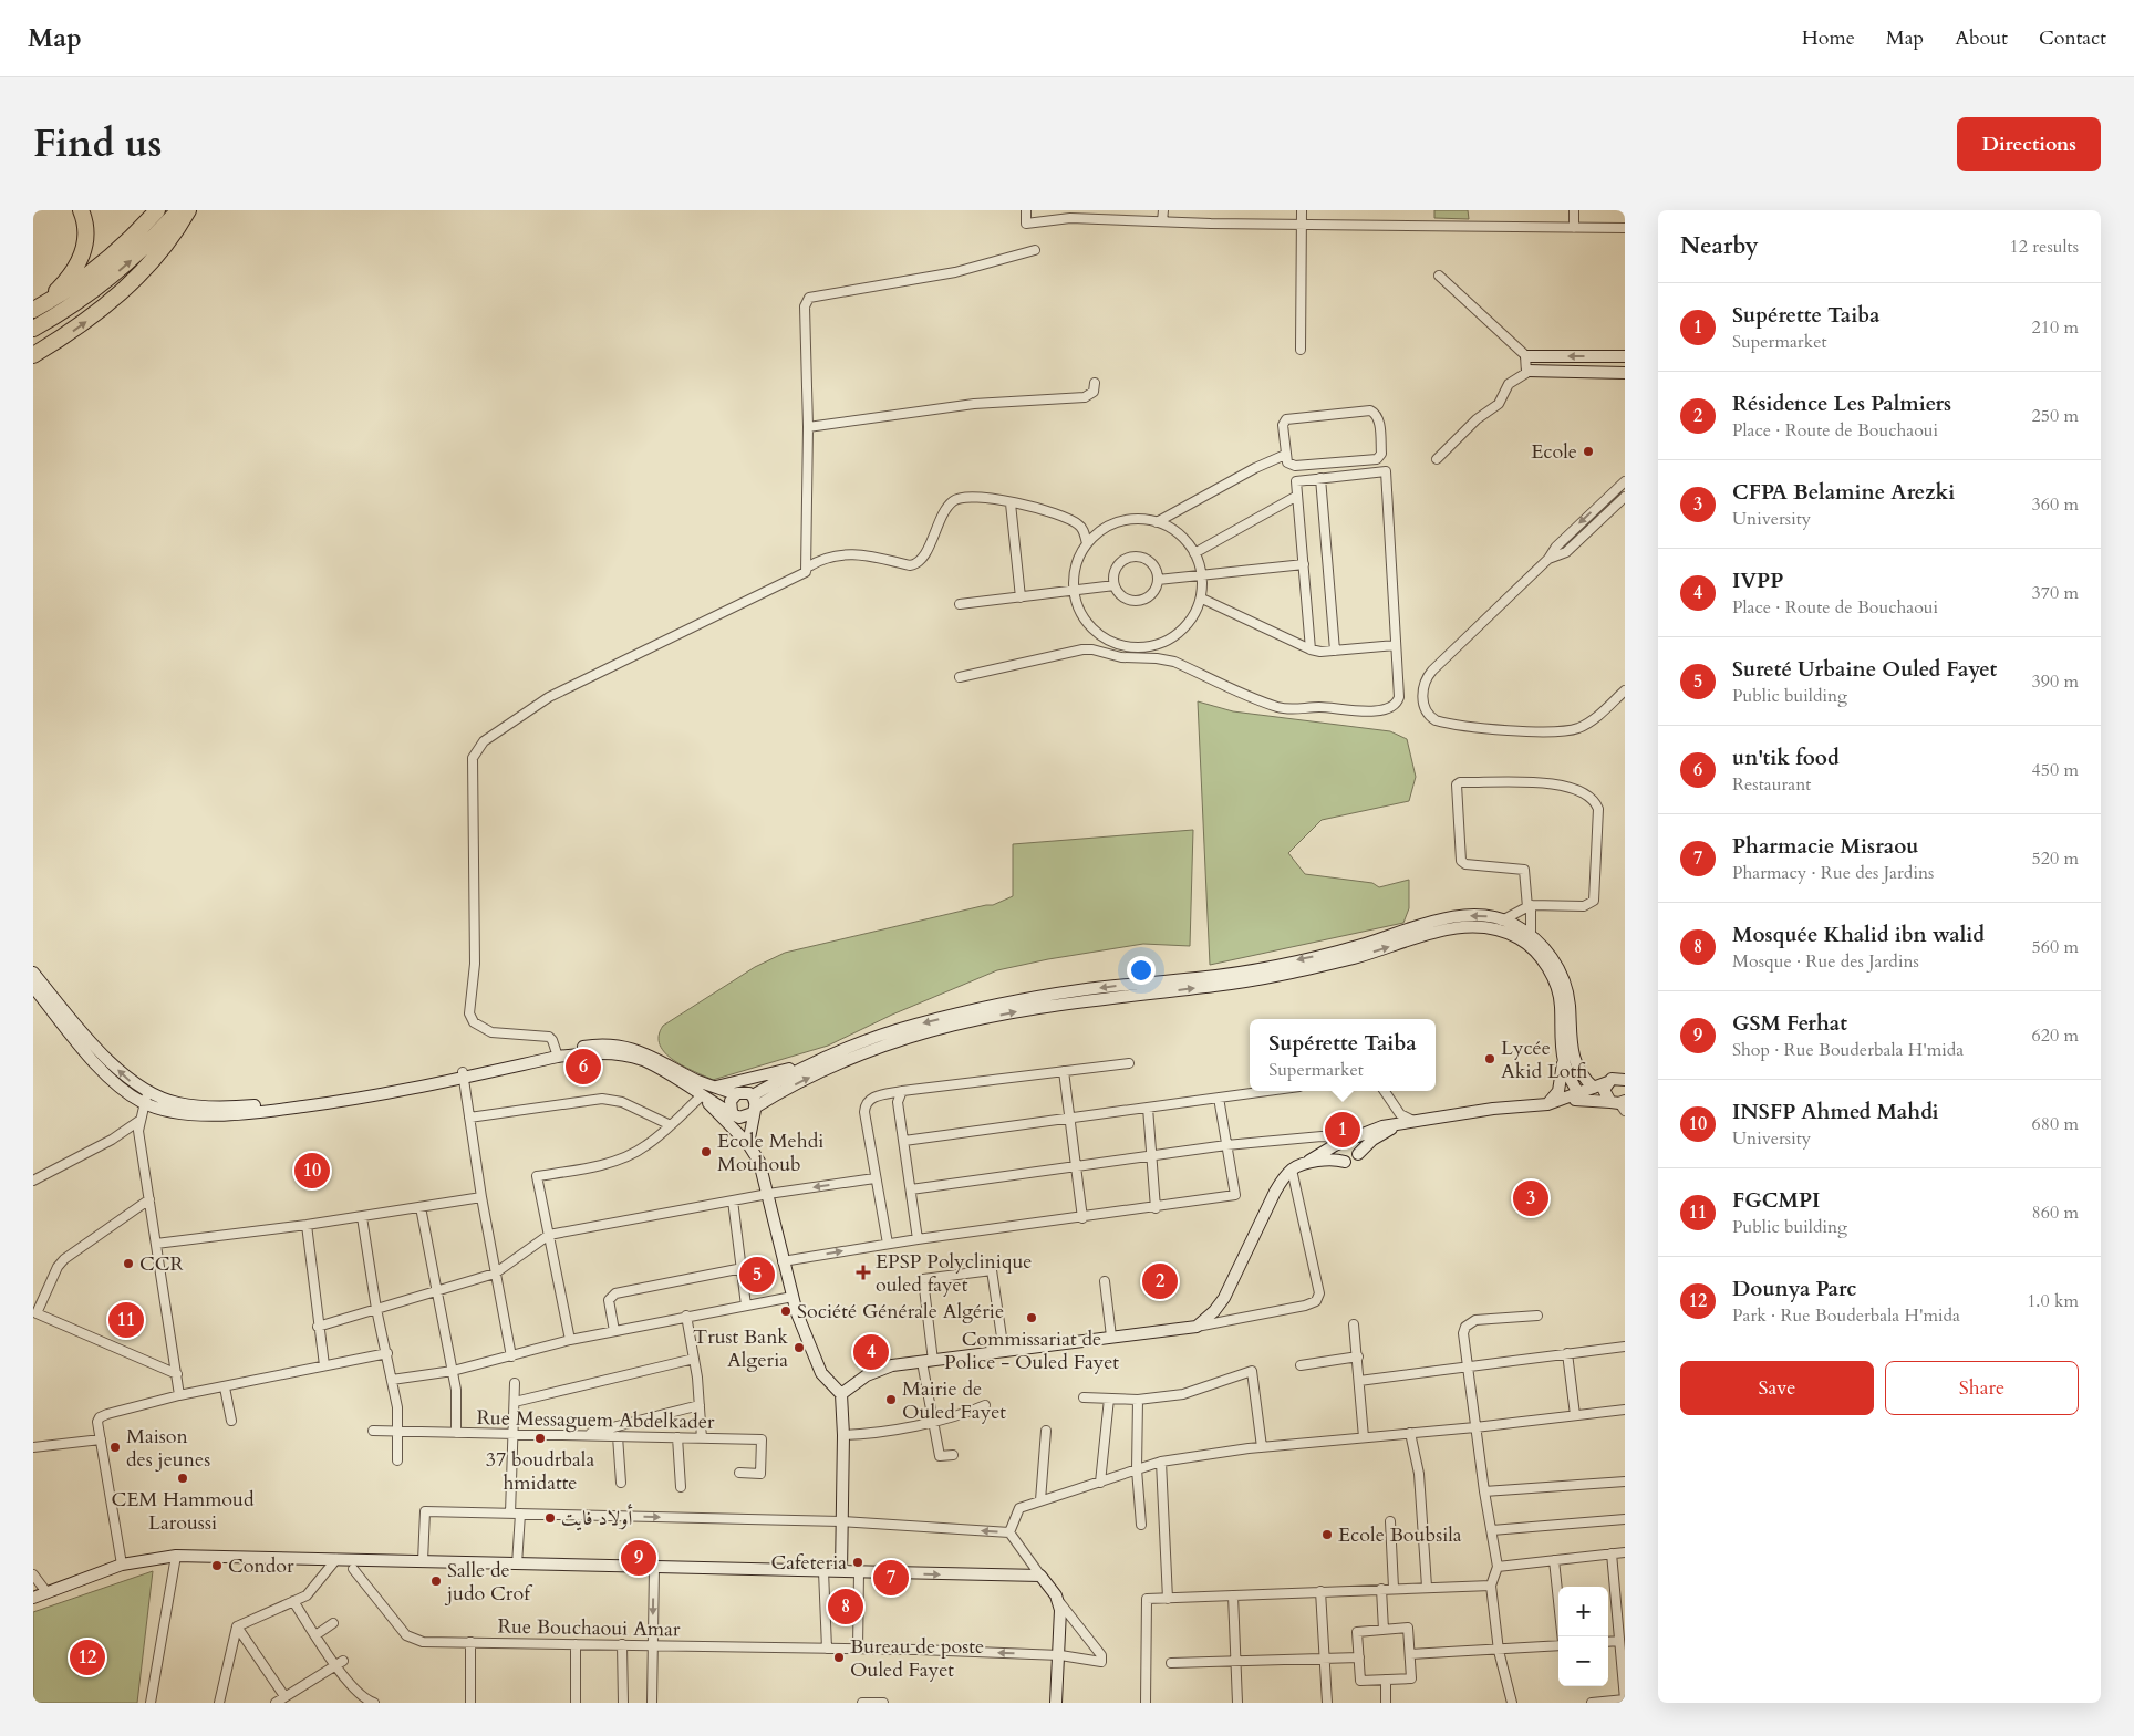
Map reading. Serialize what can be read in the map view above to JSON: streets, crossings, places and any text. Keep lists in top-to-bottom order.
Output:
{
  "streets": {
    "street": ["Rue Messaguem Abdelkader", "Rue Bouchaoui Amar"]
  },
  "places": {
    "other": [
      "Ecole",
      "Lycée Akid Lotfi",
      "Ecole Mehdi Mouhoub",
      "CCR",
      "Société Générale Algérie",
      "Commissariat de Police - Ouled Fayet",
      "Trust Bank Algeria",
      "Mairie de Ouled Fayet",
      "37 boudrbala hmidatte",
      "Maison des jeunes",
      "CEM Hammoud Laroussi",
      "أولاد فايت",
      "Ecole Boubsila",
      "Cafeteria",
      "Condor",
      "Salle de judo Crof",
      "Bureau de poste Ouled Fayet"
    ],
    "health": ["EPSP Polyclinique ouled fayet"]
  },
  "page": {
    "header": "Map",
    "nav": [
      "Home",
      "Map",
      "About",
      "Contact"
    ],
    "title": "Find us",
    "buttons": [
      "Directions",
      ["Save", "Share"]
    ],
    "heading": ["Nearby", "12 results"],
    "list": [
      {
        "mark": "1",
        "name": "Supérette Taiba",
        "note": "Supermarket",
        "value": "210 m"
      },
      {
        "mark": "2",
        "name": "Résidence Les Palmiers",
        "note": "Place · Route de Bouchaoui",
        "value": "250 m"
      },
      {
        "mark": "3",
        "name": "CFPA Belamine Arezki",
        "note": "University",
        "value": "360 m"
      },
      {
        "mark": "4",
        "name": "IVPP",
        "note": "Place · Route de Bouchaoui",
        "value": "370 m"
      },
      {
        "mark": "5",
        "name": "Sureté Urbaine Ouled Fayet",
        "note": "Public building",
        "value": "390 m"
      },
      {
        "mark": "6",
        "name": "un'tik food",
        "note": "Restaurant",
        "value": "450 m"
      },
      {
        "mark": "7",
        "name": "Pharmacie Misraou",
        "note": "Pharmacy · Rue des Jardins",
        "value": "520 m"
      },
      {
        "mark": "8",
        "name": "Mosquée Khalid ibn walid",
        "note": "Mosque · Rue des Jardins",
        "value": "560 m"
      },
      {
        "mark": "9",
        "name": "GSM Ferhat",
        "note": "Shop · Rue Bouderbala H'mida",
        "value": "620 m"
      },
      {
        "mark": "10",
        "name": "INSFP Ahmed Mahdi",
        "note": "University",
        "value": "680 m"
      },
      {
        "mark": "11",
        "name": "FGCMPI",
        "note": "Public building",
        "value": "860 m"
      },
      {
        "mark": "12",
        "name": "Dounya Parc",
        "note": "Park · Rue Bouderbala H'mida",
        "value": "1.0 km"
      }
    ],
    "popup": ["Supérette Taiba", "Supermarket"],
    "pins": [
      "6",
      "1",
      "10",
      "3",
      "5",
      "2",
      "11",
      "4",
      "9",
      "7",
      "8",
      "12"
    ],
    "map_buttons": ["+", "−"]
  }
}
